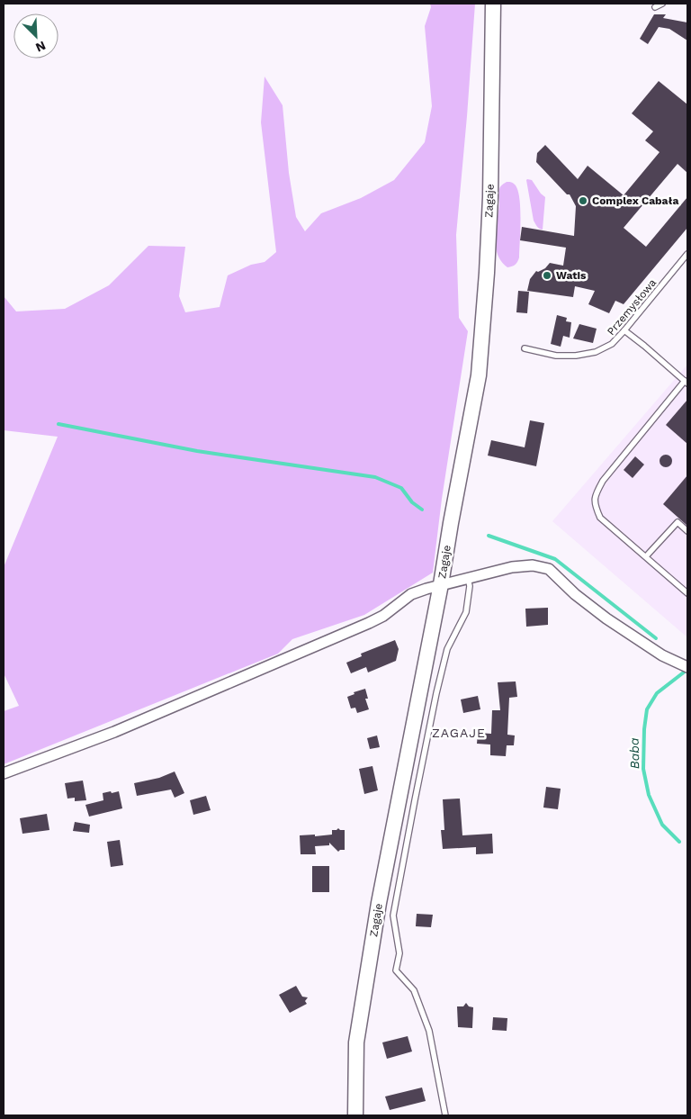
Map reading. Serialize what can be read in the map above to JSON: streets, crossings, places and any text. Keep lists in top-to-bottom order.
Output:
{
  "streets": {
    "main road": ["Zagaje"],
    "lane": ["Przemysłowa"]
  },
  "districts": ["ZAGAJE"],
  "water": ["Baba"],
  "places": ["Complex Cabała", "Watis"],
  "north": "bottom right"
}
